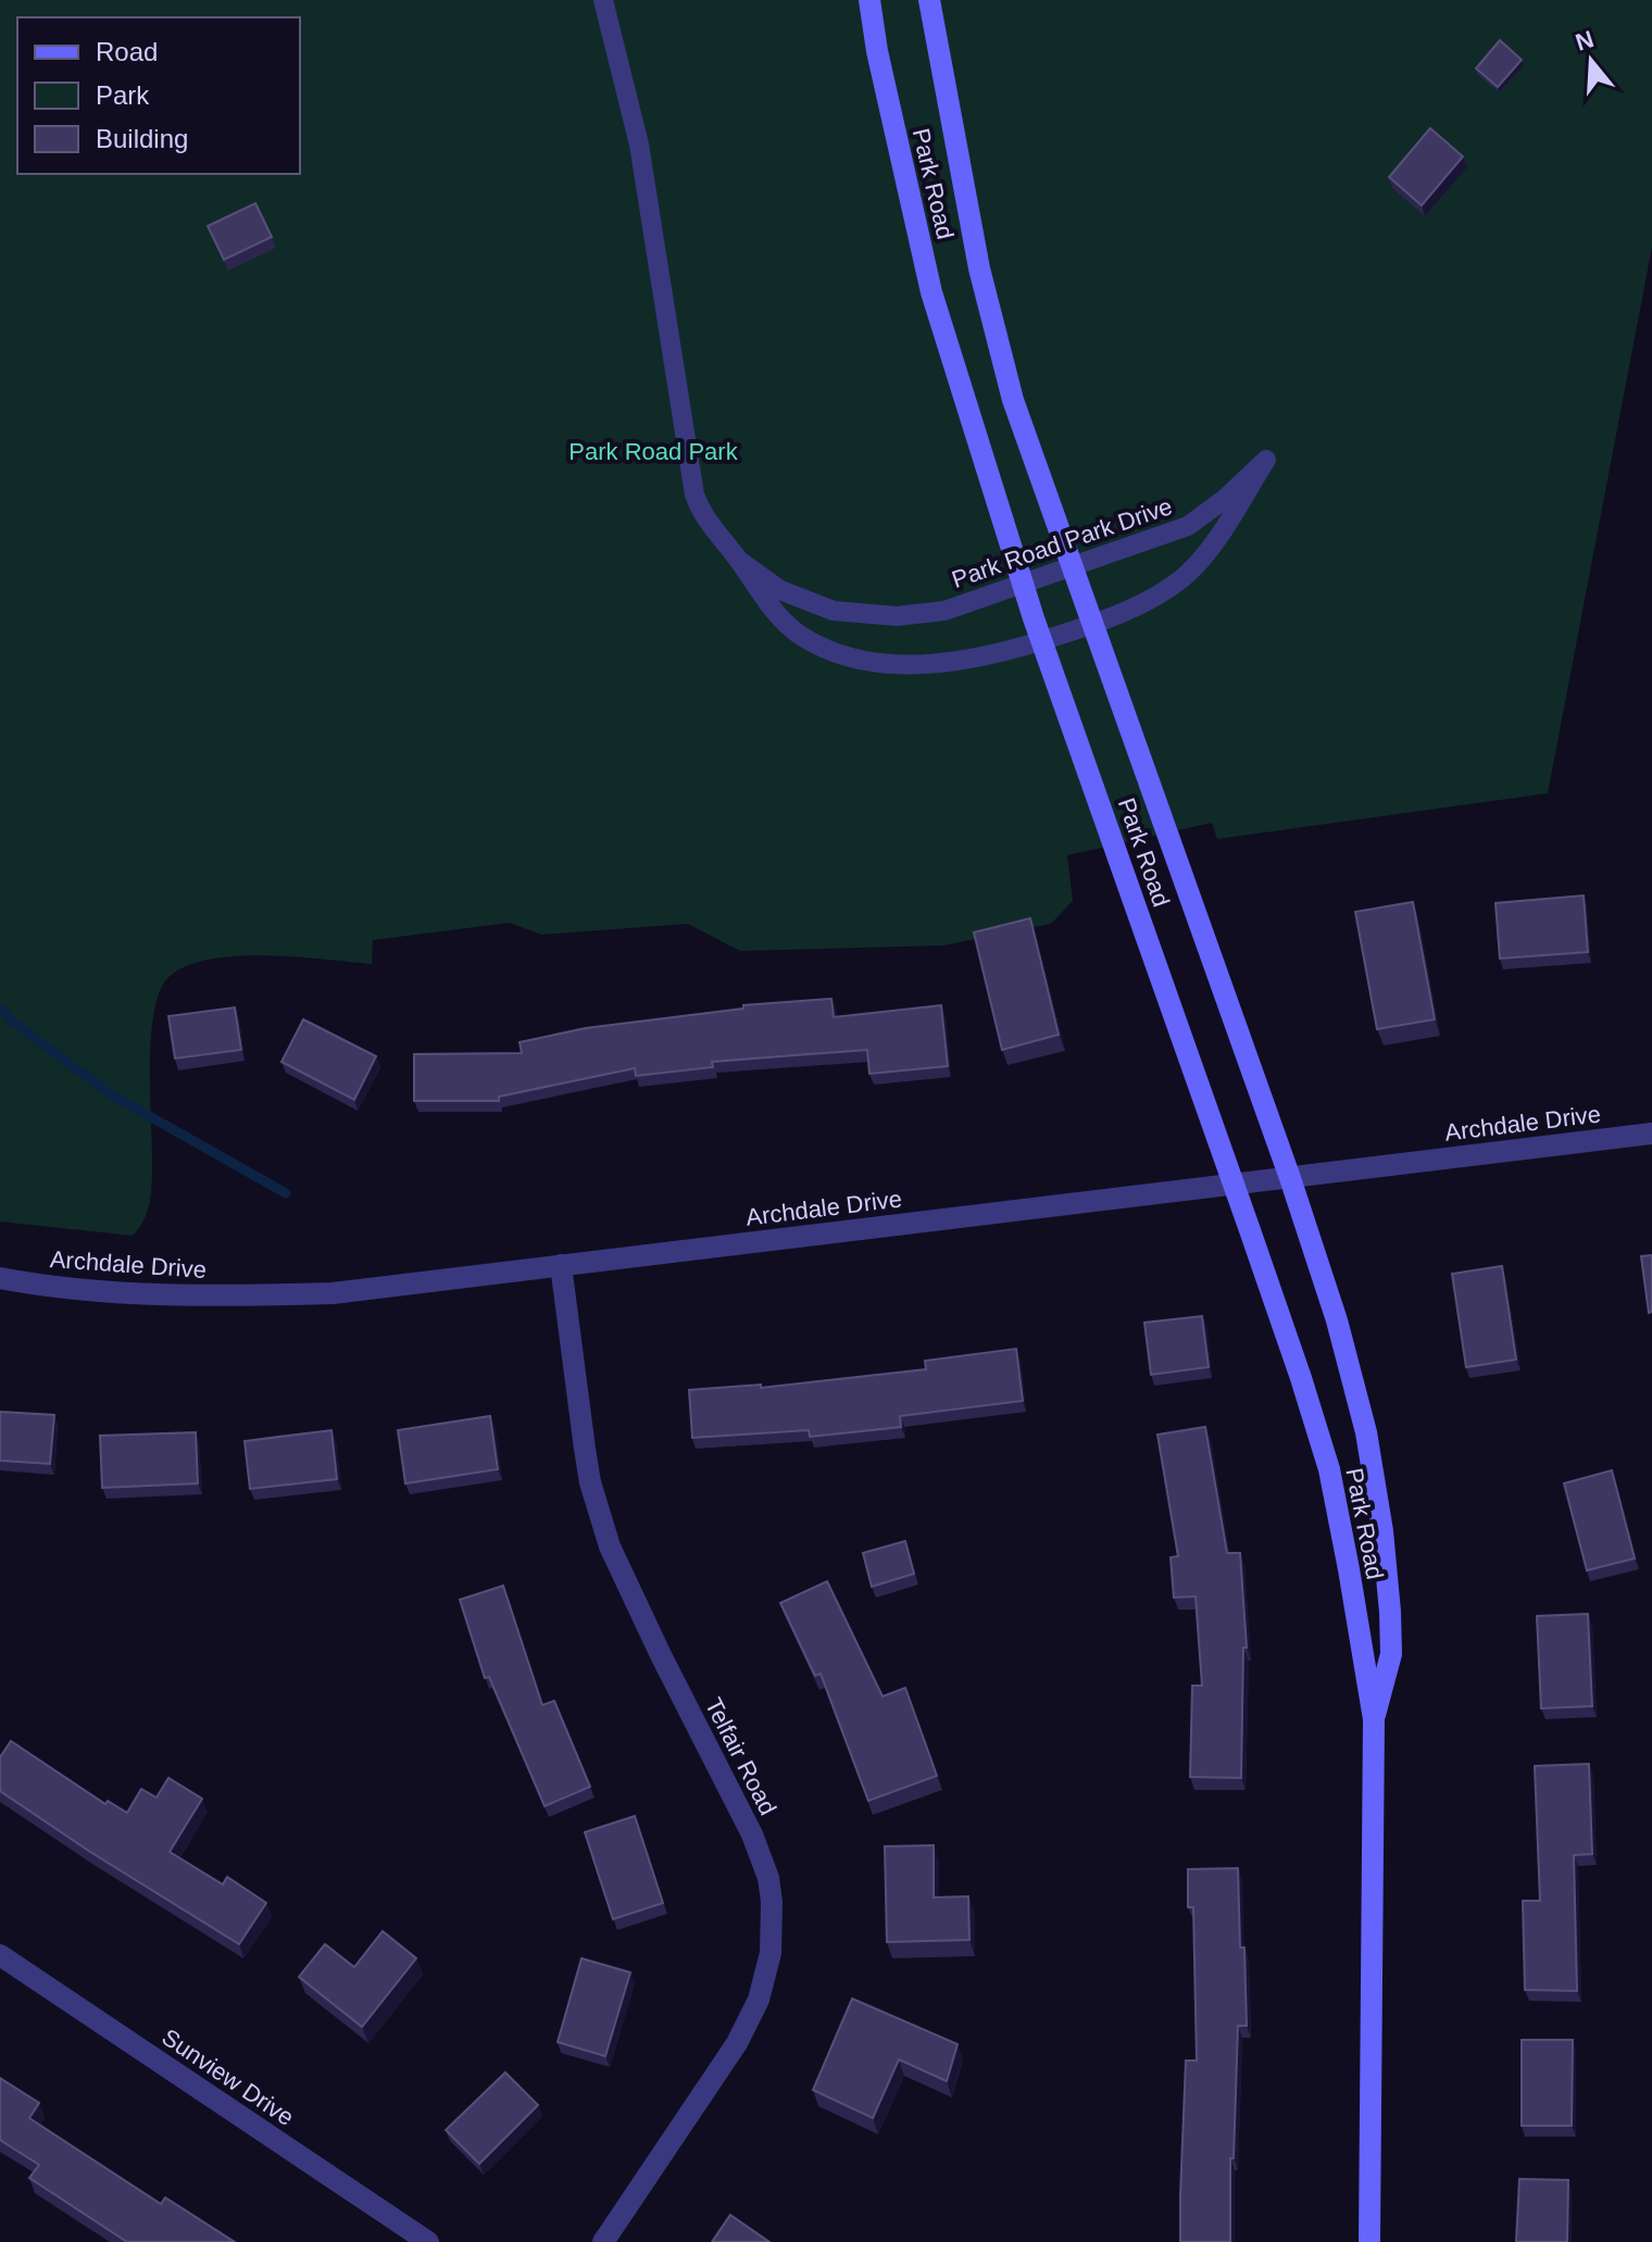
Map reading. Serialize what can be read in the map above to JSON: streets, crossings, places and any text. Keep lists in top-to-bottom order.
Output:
{
  "streets": {
    "main road": ["Park Road"],
    "street": ["Archdale Drive", "Telfair Road", "Sunview Drive"],
    "lane": ["Park Road Park Drive"]
  },
  "crossings": [
    ["Park Road", "Park Road Park Drive"],
    ["Park Road", "Archdale Drive"],
    ["Archdale Drive", "Telfair Road"]
  ],
  "parks": ["Park Road Park"],
  "legend": ["Road", "Park", "Building"],
  "north": "top"
}
